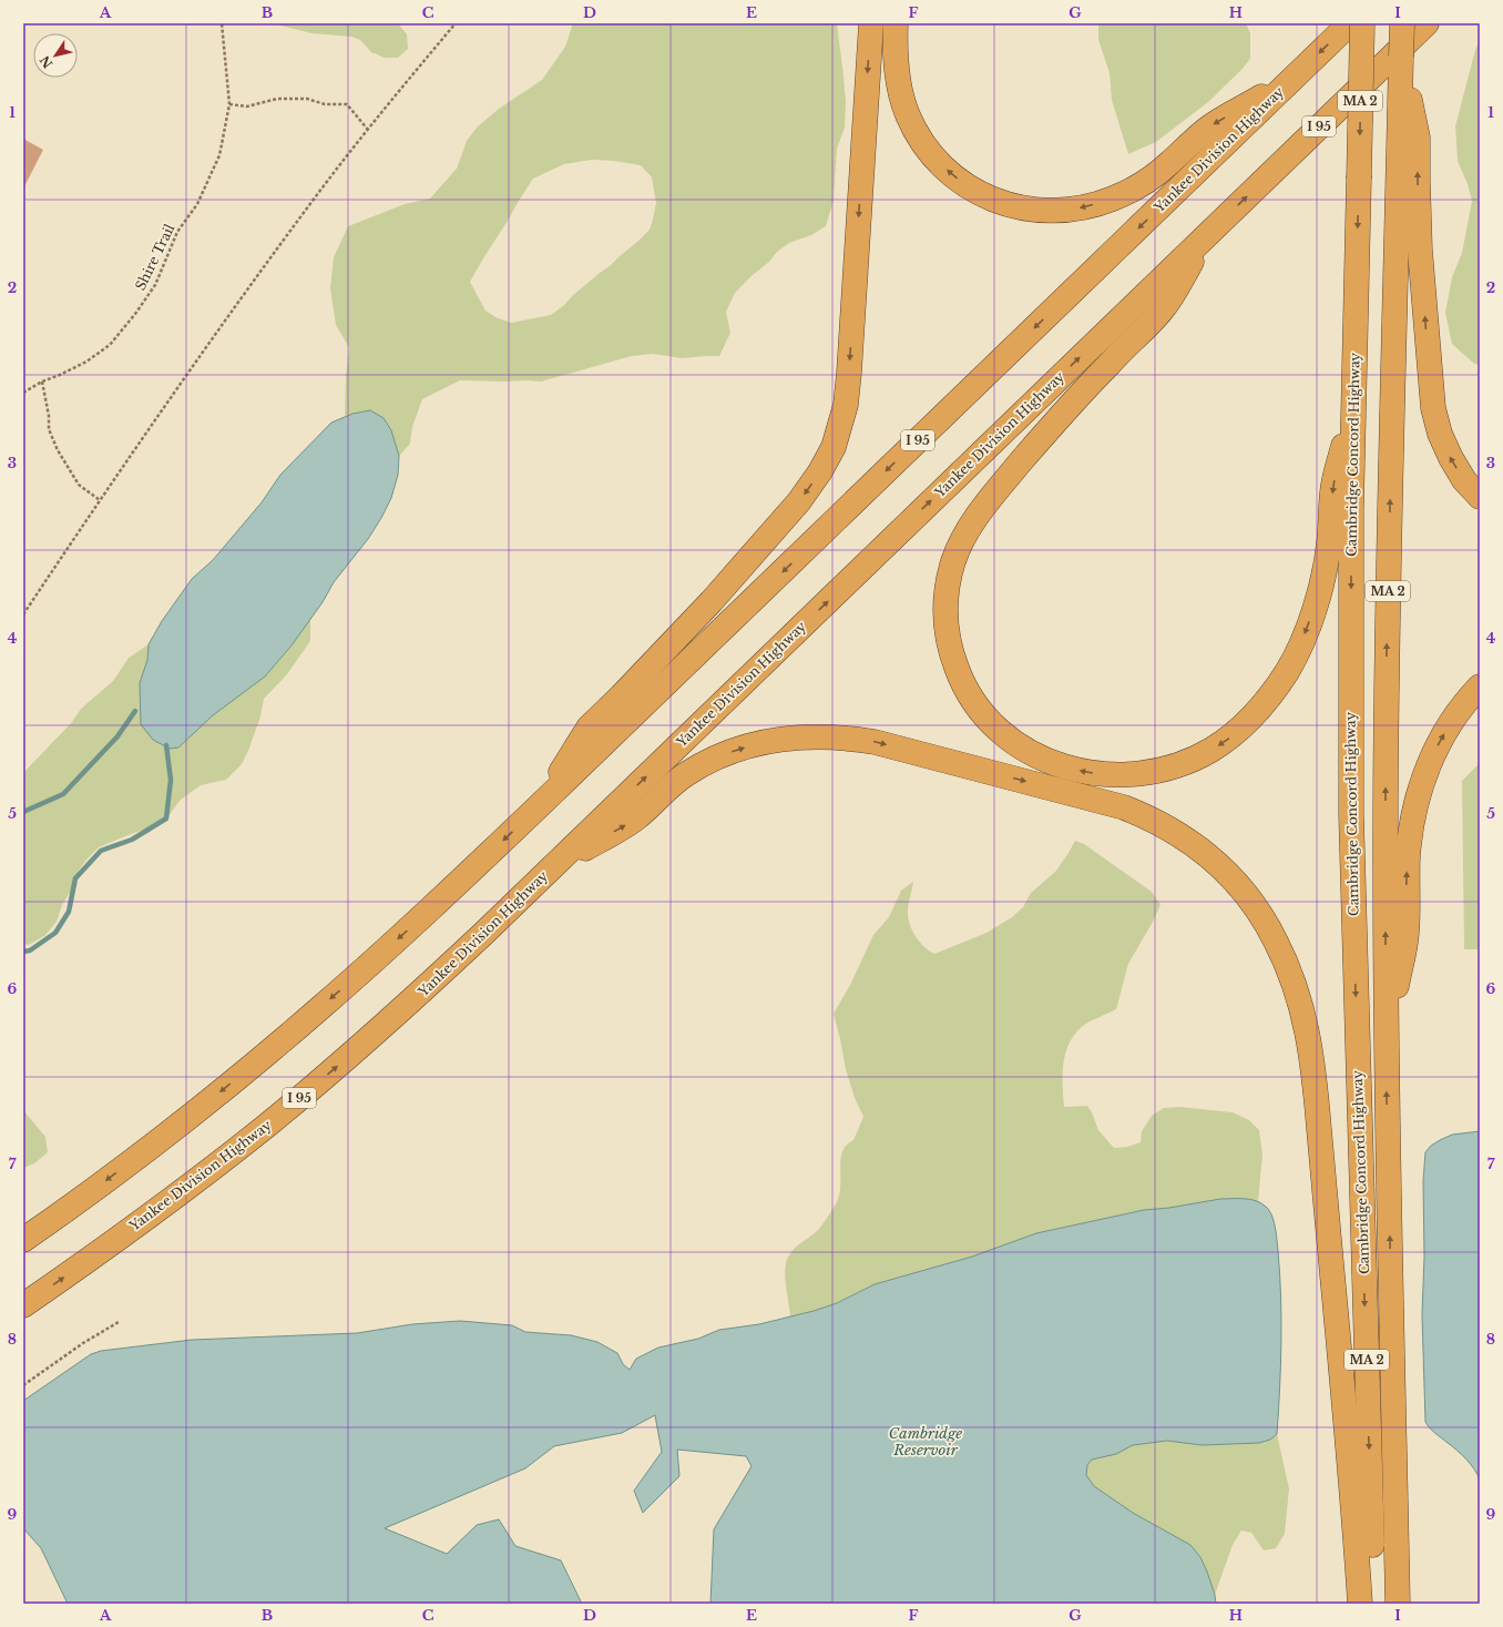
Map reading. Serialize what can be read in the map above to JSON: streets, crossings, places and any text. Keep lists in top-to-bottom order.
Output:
{
  "streets": {
    "highway": [
      "MA 2",
      "I 95",
      "Yankee Division Highway",
      "Cambridge Concord Highway"
    ],
    "path": ["Shire Trail"]
  },
  "water": ["Cambridge Reservoir"],
  "north": "bottom left",
  "grid": {
    "columns": [
      "A",
      "B",
      "C",
      "D",
      "E",
      "F",
      "G",
      "H",
      "I"
    ],
    "rows": [
      "1",
      "2",
      "3",
      "4",
      "5",
      "6",
      "7",
      "8",
      "9"
    ]
  }
}
